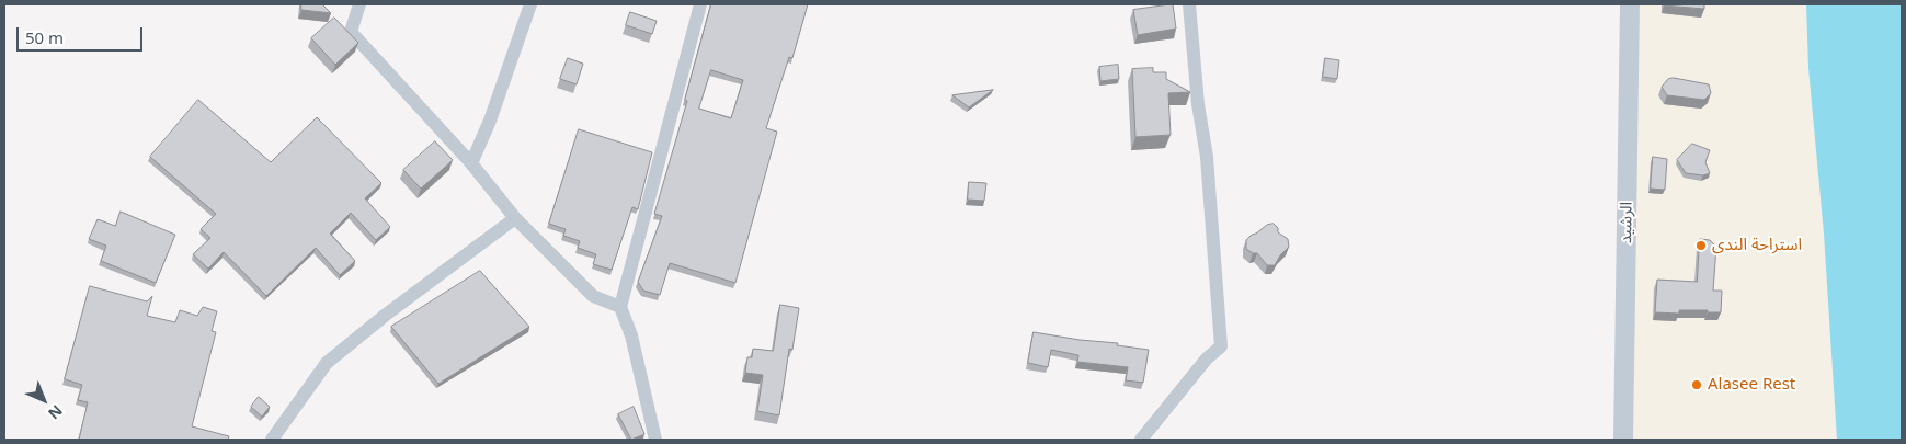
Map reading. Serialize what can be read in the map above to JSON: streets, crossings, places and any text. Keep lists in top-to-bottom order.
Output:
{
  "streets": {
    "main road": ["الرشيد"]
  },
  "places": ["استراحة الندى", "Alasee Rest"],
  "scale_bar": "50 m",
  "north": "bottom right"
}
